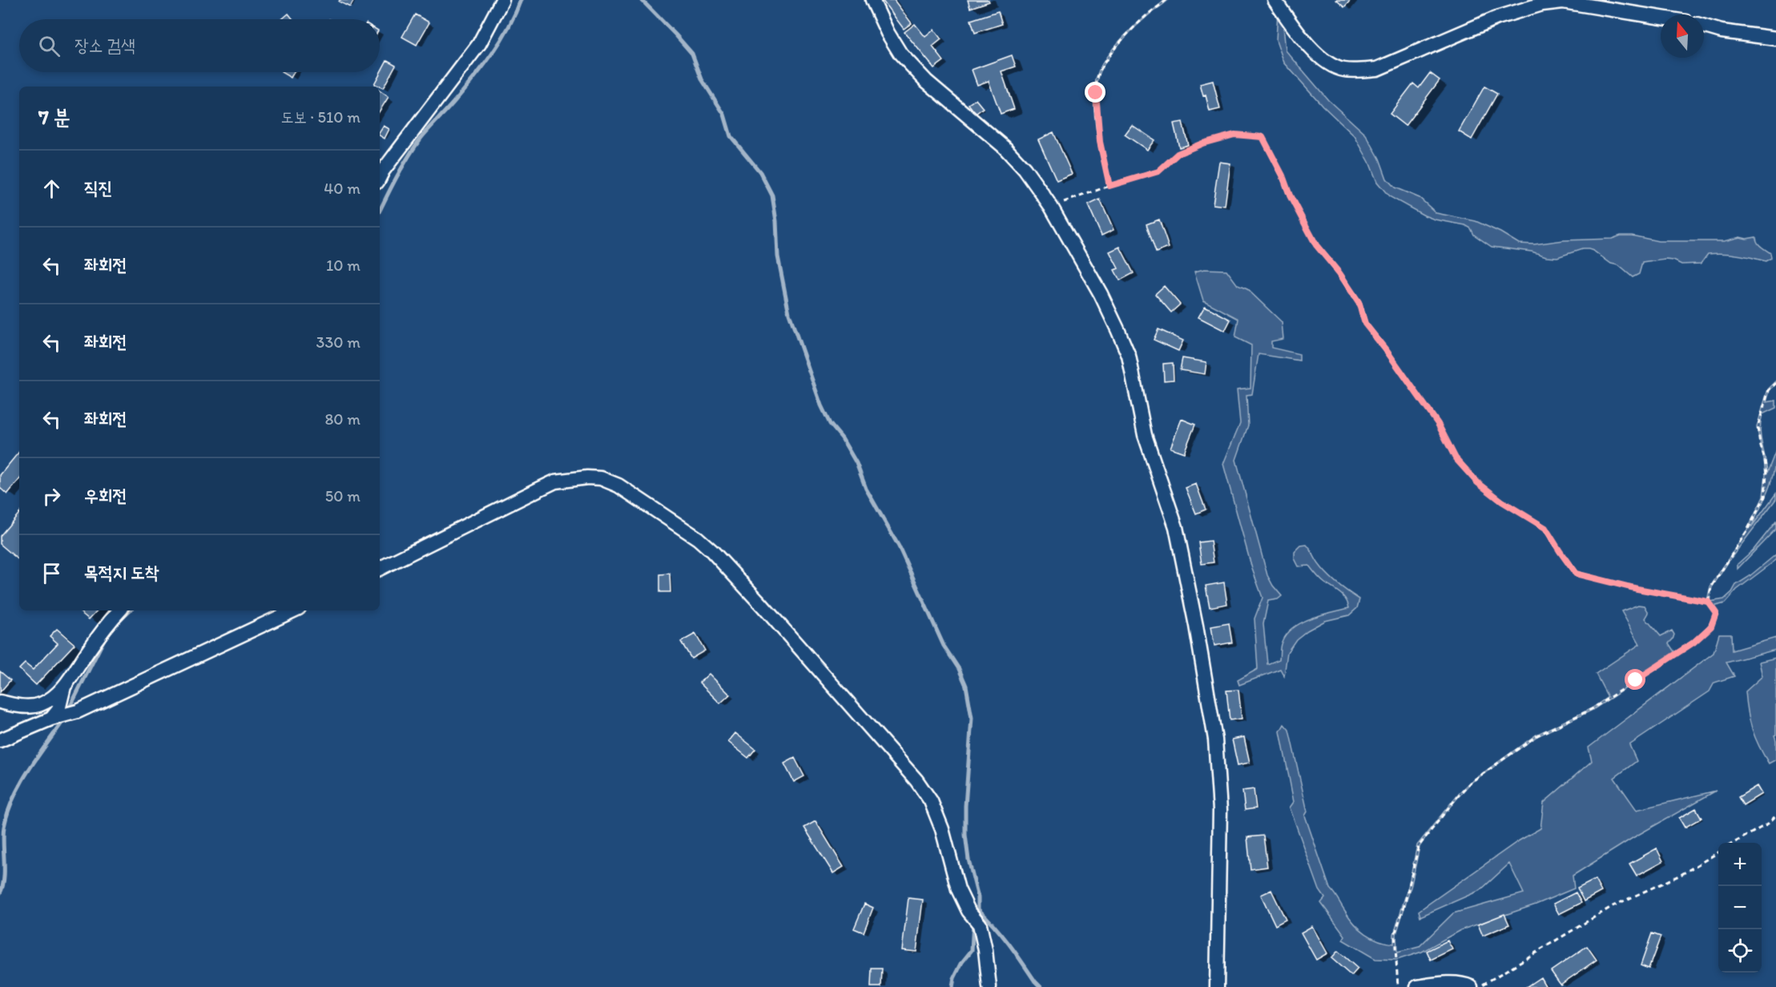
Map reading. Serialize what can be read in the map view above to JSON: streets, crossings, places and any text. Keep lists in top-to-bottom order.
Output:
{
  "north": "top",
  "page": {
    "search": "장소 검색",
    "heading": ["7 분", "도보 · 510 m"],
    "list": [
      ["직진", "40 m"],
      ["좌회전", "10 m"],
      ["좌회전", "330 m"],
      ["좌회전", "80 m"],
      ["우회전", "50 m"],
      "목적지 도착"
    ],
    "map_buttons": ["+", "−"]
  }
}
